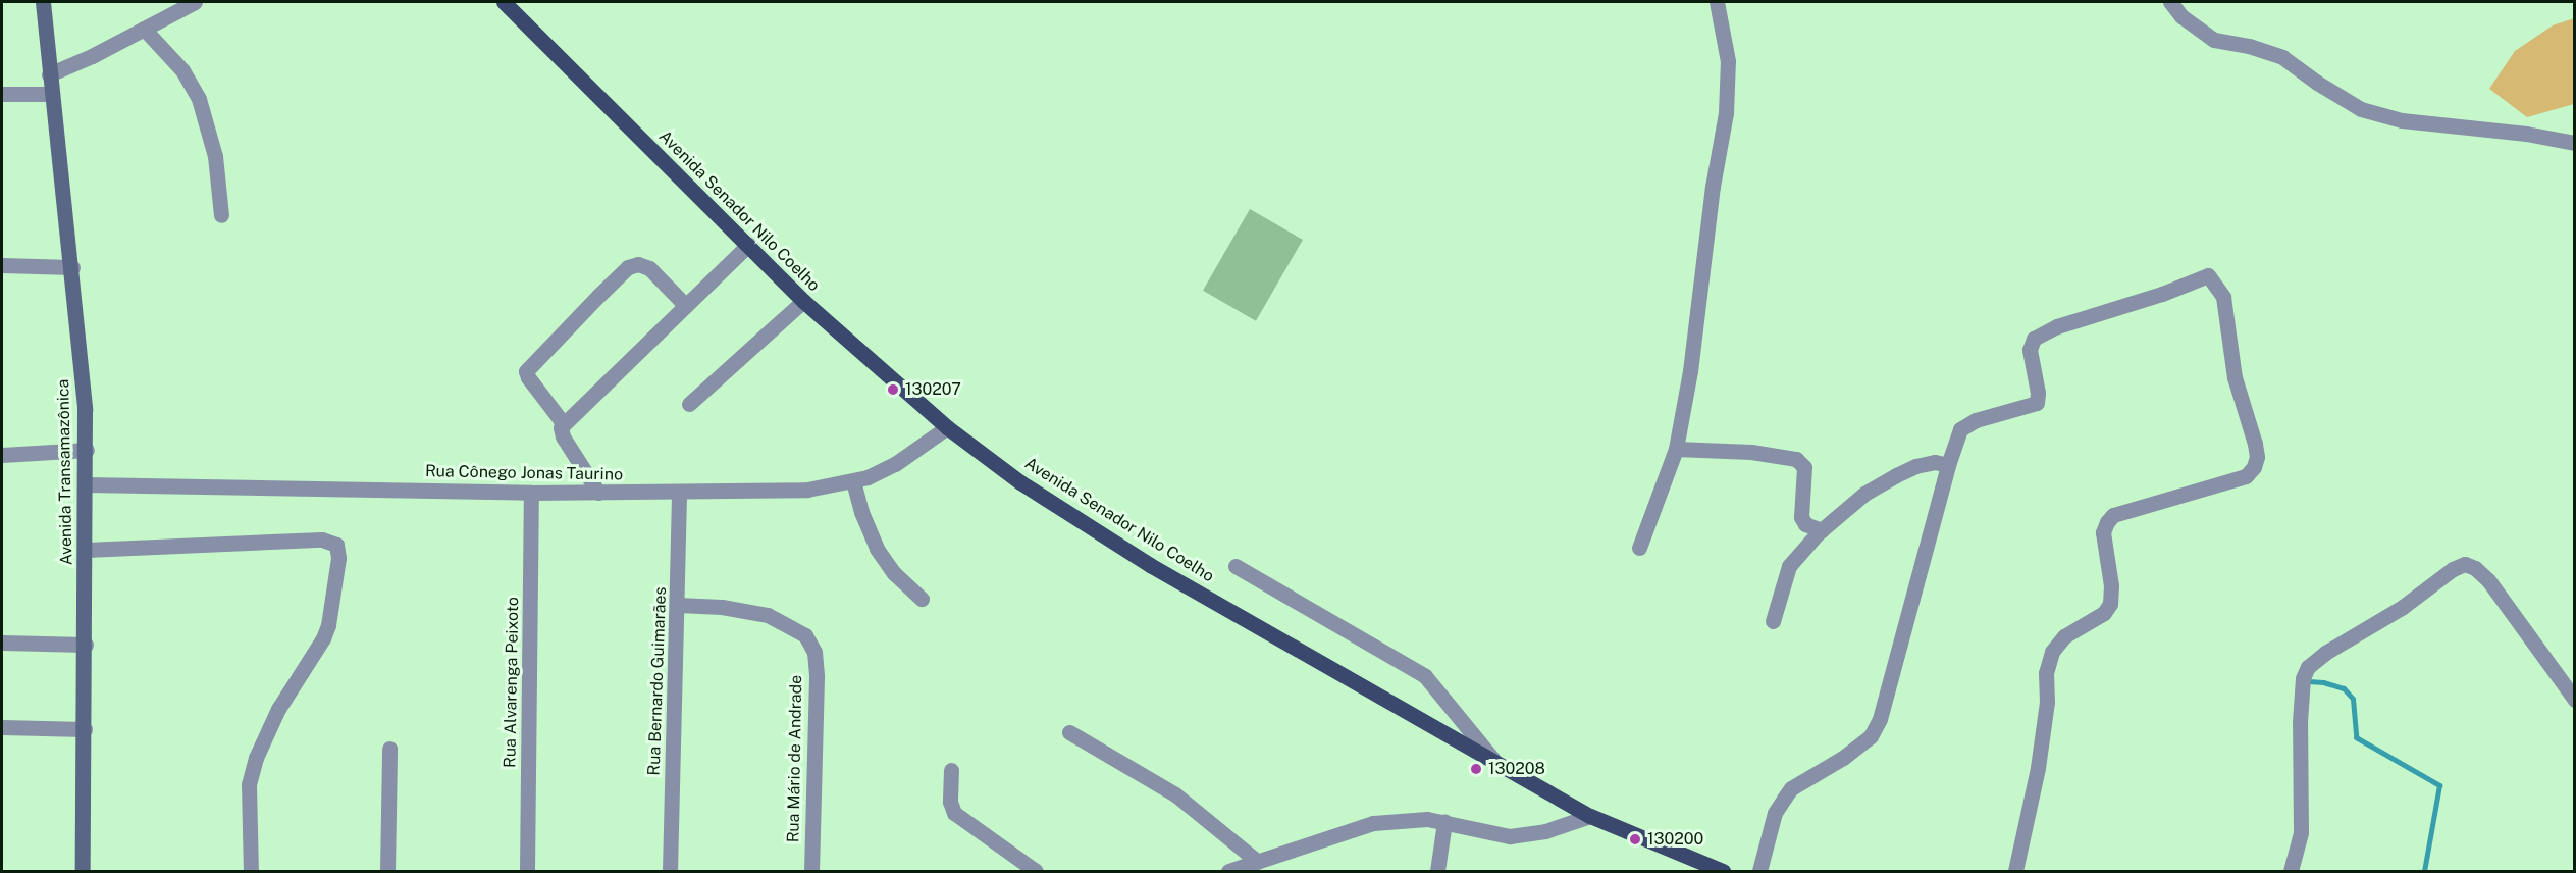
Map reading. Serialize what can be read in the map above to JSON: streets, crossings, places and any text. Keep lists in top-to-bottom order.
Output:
{
  "streets": {
    "main road": ["Avenida Senador Nilo Coelho"],
    "street": [
      "Avenida Transamazônica",
      "Rua Cônego Jonas Taurino",
      "Rua Bernardo Guimarães",
      "Rua Alvarenga Peixoto",
      "Rua Mário de Andrade"
    ]
  },
  "crossings": [
    ["Avenida Senador Nilo Coelho", "Rua Cônego Jonas Taurino"],
    ["Avenida Transamazônica", "Rua Cônego Jonas Taurino"],
    ["Rua Cônego Jonas Taurino", "Rua Bernardo Guimarães"],
    ["Rua Cônego Jonas Taurino", "Rua Alvarenga Peixoto"],
    ["Rua Bernardo Guimarães", "Rua Mário de Andrade"]
  ],
  "places": ["130207", "130208", "130200"]
}
